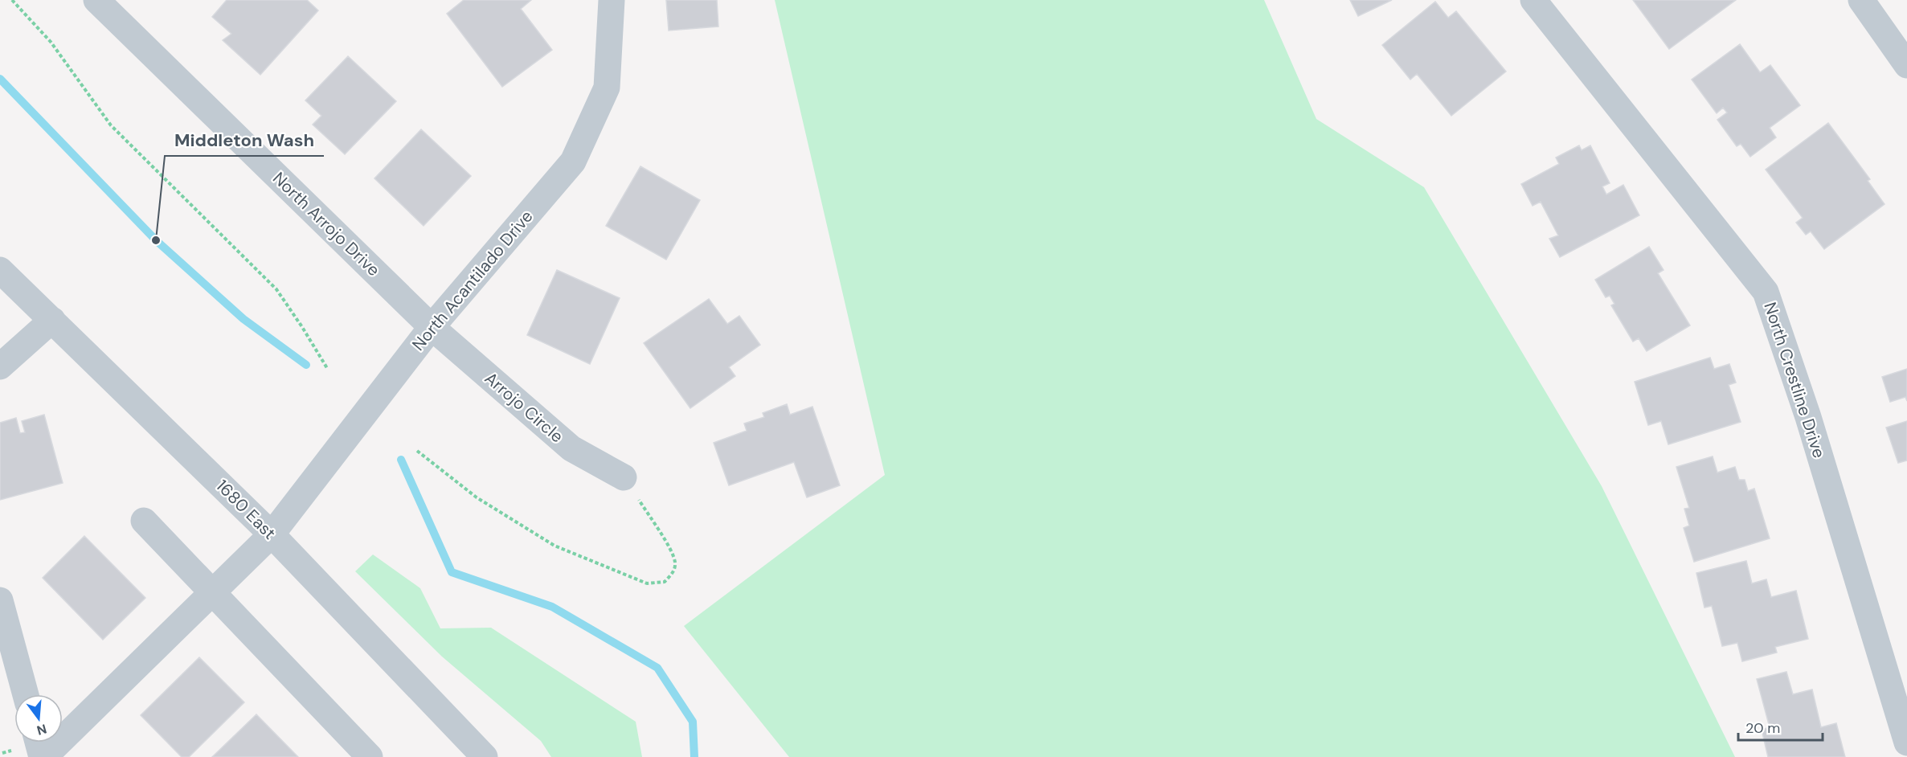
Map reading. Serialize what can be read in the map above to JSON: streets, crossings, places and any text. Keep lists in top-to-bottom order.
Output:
{
  "streets": {
    "street": [
      "North Arrojo Drive",
      "North Acantilado Drive",
      "North Crestline Drive",
      "Arrojo Circle",
      "1680 East"
    ]
  },
  "crossings": [
    ["North Arrojo Drive", "North Acantilado Drive"],
    ["North Arrojo Drive", "Arrojo Circle"],
    ["North Acantilado Drive", "Arrojo Circle"],
    ["North Acantilado Drive", "1680 East"]
  ],
  "places": ["Middleton Wash"],
  "scale_bar": "20 m",
  "north": "bottom"
}
